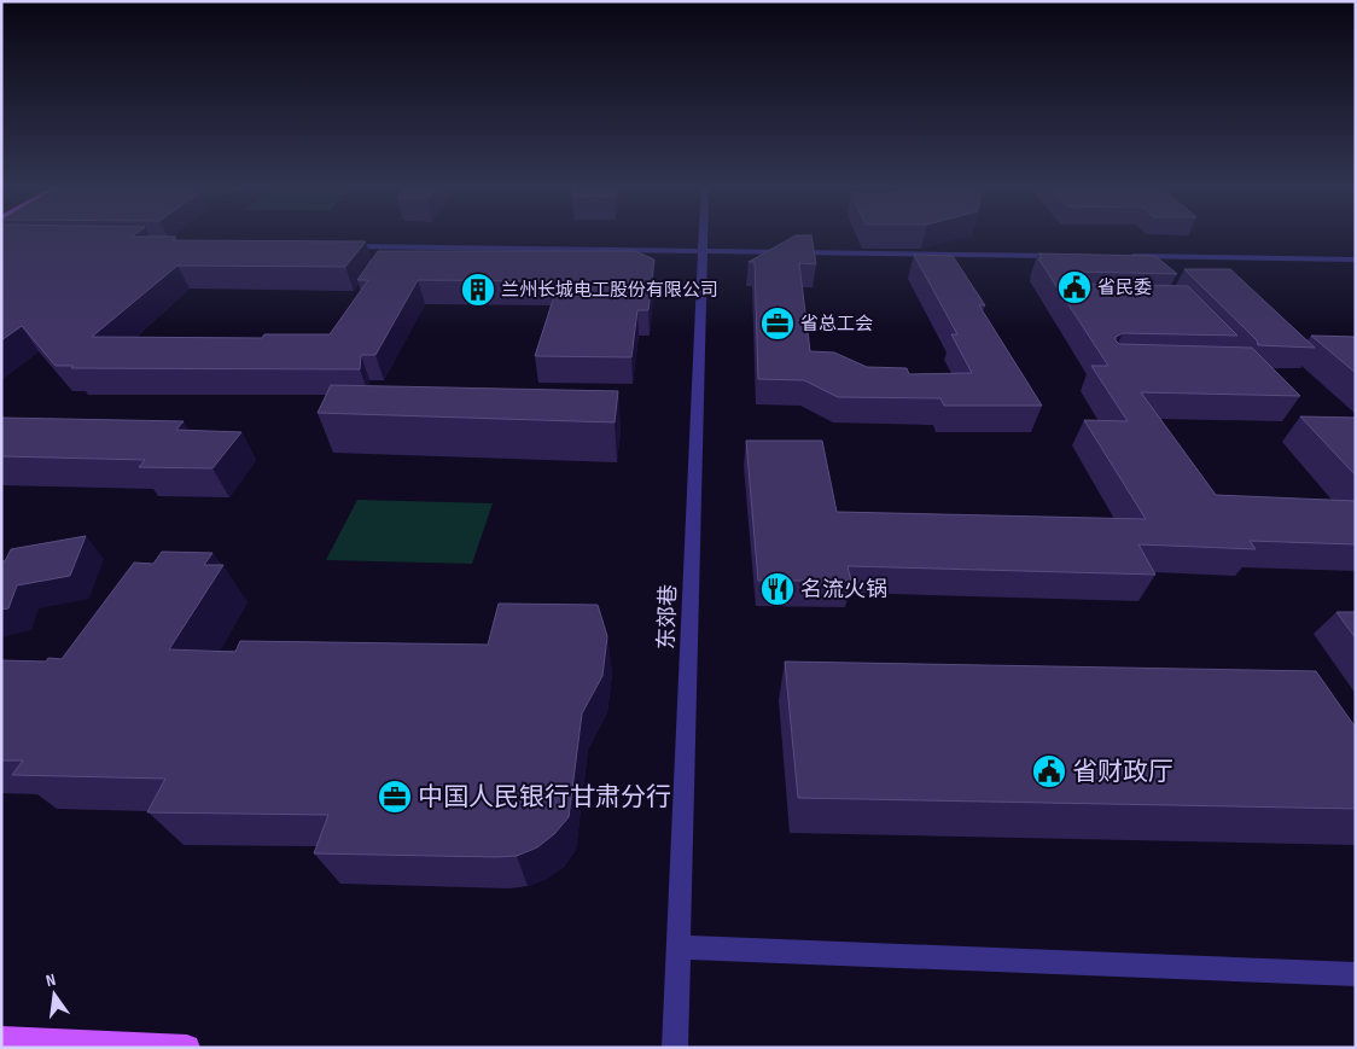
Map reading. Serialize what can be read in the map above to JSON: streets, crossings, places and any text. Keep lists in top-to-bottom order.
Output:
{
  "streets": {
    "street": ["东郊巷"]
  },
  "places": {
    "public building": ["省民委", "省财政厅"],
    "building": ["兰州长城电工股份有限公司"],
    "office": ["省总工会", "中国人民银行甘肃分行"],
    "restaurant": ["名流火锅"]
  },
  "north": "top"
}
